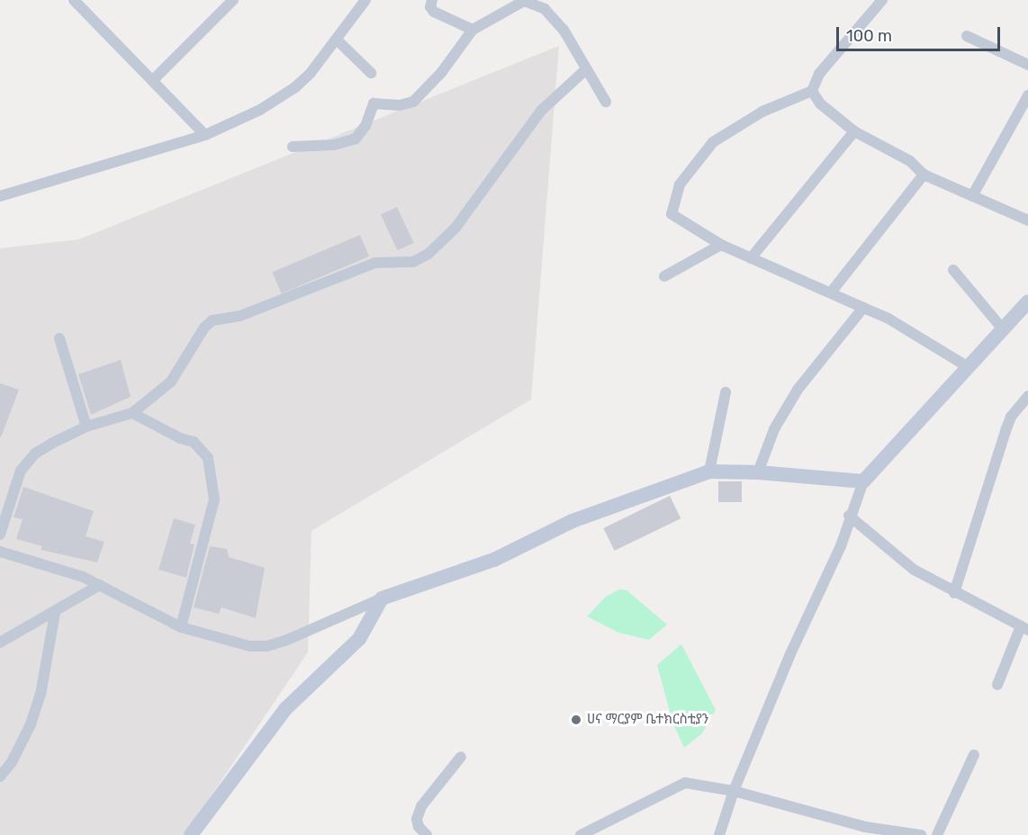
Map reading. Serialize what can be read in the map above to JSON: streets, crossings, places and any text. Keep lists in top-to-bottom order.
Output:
{
  "places": ["ሀና ማርያም ቤተክርስቲያን"],
  "scale_bar": "100 m"
}
